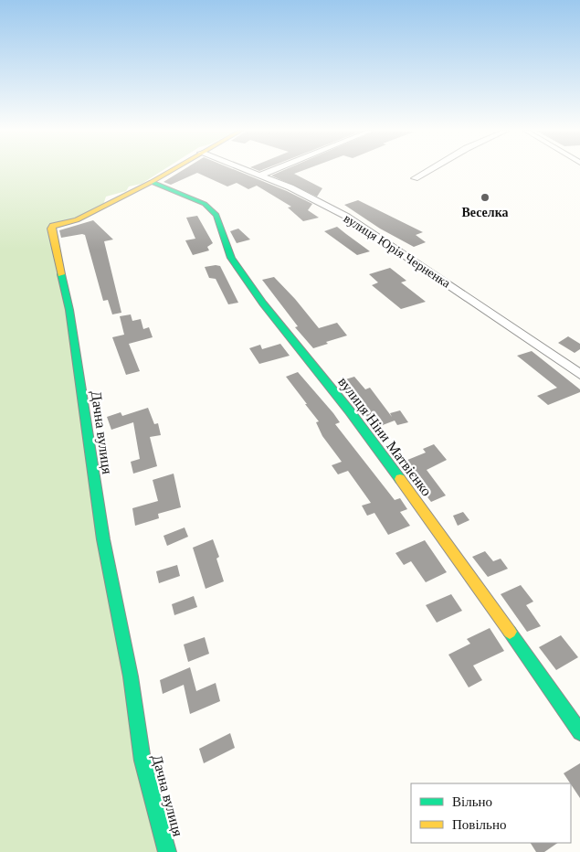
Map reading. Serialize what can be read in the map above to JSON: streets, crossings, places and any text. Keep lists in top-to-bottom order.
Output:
{
  "streets": {
    "street": ["вулиця Юрія Черненка", "Дачна вулиця", "вулиця Ніни Матвієнко"]
  },
  "crossings": [
    ["Дачна вулиця", "вулиця Ніни Матвієнко"]
  ],
  "places": ["Веселка"],
  "legend": ["Вільно", "Повільно"]
}
